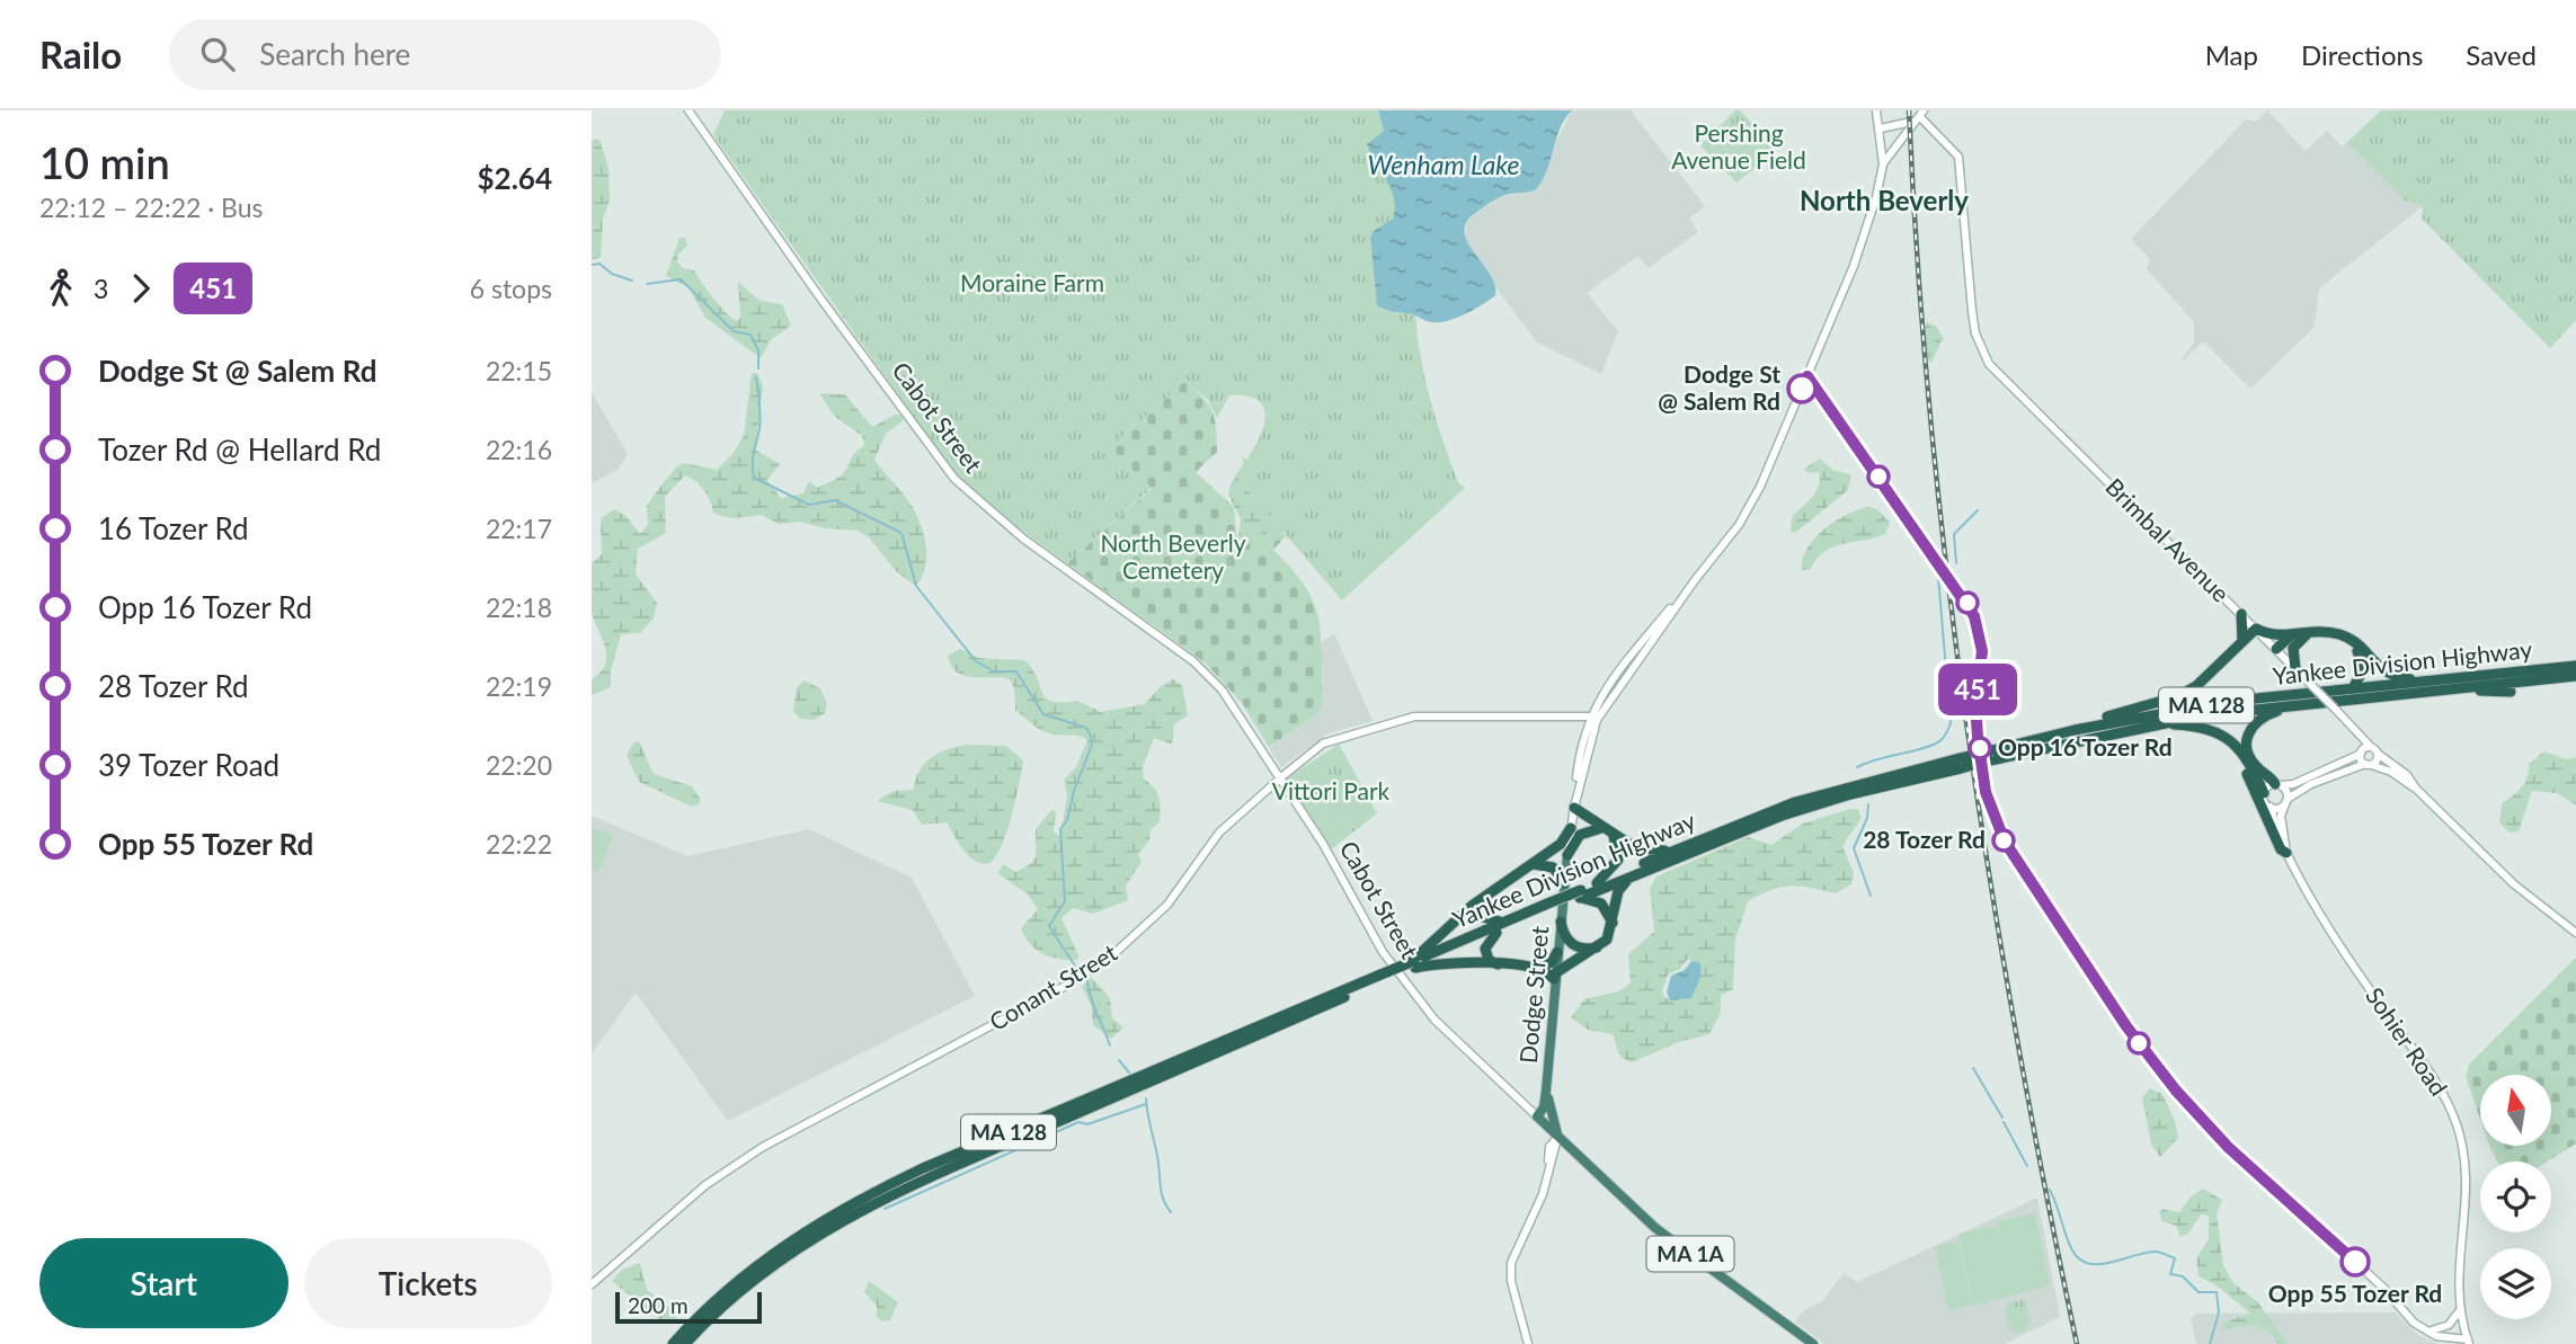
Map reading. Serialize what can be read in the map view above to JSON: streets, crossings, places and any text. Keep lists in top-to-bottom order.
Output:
{
  "streets": {
    "highway": [
      "Cabot Street",
      "Yankee Division Highway",
      "MA 128",
      "Dodge Street",
      "MA 1A"
    ],
    "main road": ["Brimbal Avenue", "Conant Street", "Sohier Road"]
  },
  "crossings": [
    ["Cabot Street", "Conant Street"],
    ["Cabot Street", "Dodge Street"],
    ["Conant Street", "Dodge Street"]
  ],
  "districts": ["North Beverly"],
  "water": ["Wenham Lake"],
  "parks": [
    "Pershing Avenue Field",
    "Moraine Farm",
    "North Beverly Cemetery",
    "Vittori Park"
  ],
  "places": [
    "Dodge St @ Salem Rd",
    "Opp 16 Tozer Rd",
    "28 Tozer Rd",
    "Opp 55 Tozer Rd"
  ],
  "lines": ["bus line 451"],
  "scale_bar": "200 m",
  "north": "top",
  "page": {
    "header": "Railo",
    "search": "Search here",
    "nav": ["Map", "Directions", "Saved"],
    "heading": ["10 min", "22:12 – 22:22 · Bus", "$2.64"],
    "on_map": "451",
    "legs": ["3", "451", "6 stops"],
    "list": [
      {
        "name": "Dodge St @ Salem Rd",
        "value": "22:15"
      },
      {
        "name": "Tozer Rd @ Hellard Rd",
        "value": "22:16"
      },
      {
        "name": "16 Tozer Rd",
        "value": "22:17"
      },
      {
        "name": "Opp 16 Tozer Rd",
        "value": "22:18"
      },
      {
        "name": "28 Tozer Rd",
        "value": "22:19"
      },
      {
        "name": "39 Tozer Road",
        "value": "22:20"
      },
      {
        "name": "Opp 55 Tozer Rd",
        "value": "22:22"
      }
    ],
    "buttons": ["Start", "Tickets"],
    "scale": "200 m"
  }
}
